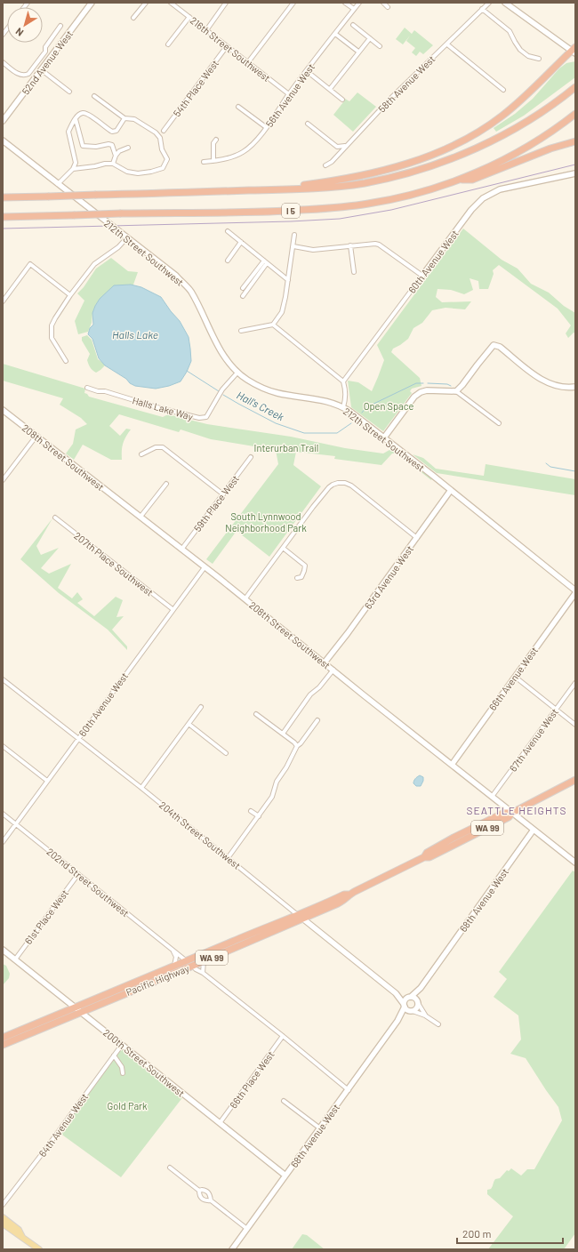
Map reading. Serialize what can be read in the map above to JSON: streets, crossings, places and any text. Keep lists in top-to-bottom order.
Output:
{
  "streets": {
    "highway": ["I 5", "WA 99", "Pacific Highway"],
    "street": [
      "216th Street Southwest",
      "52nd Avenue West",
      "58th Avenue West",
      "54th Place West",
      "56th Avenue West",
      "212th Street Southwest",
      "60th Avenue West",
      "Halls Lake Way",
      "208th Street Southwest",
      "59th Place West",
      "207th Place Southwest",
      "63rd Avenue West",
      "66th Avenue West",
      "67th Avenue West",
      "204th Street Southwest",
      "202nd Street Southwest",
      "68th Avenue West",
      "61st Place West",
      "200th Street Southwest",
      "66th Place West",
      "64th Avenue West"
    ]
  },
  "crossings": [
    ["216th Street Southwest", "54th Place West"],
    ["216th Street Southwest", "56th Avenue West"],
    ["212th Street Southwest", "Halls Lake Way"],
    ["212th Street Southwest", "63rd Avenue West"],
    ["212th Street Southwest", "66th Avenue West"],
    ["60th Avenue West", "208th Street Southwest"],
    ["60th Avenue West", "207th Place Southwest"],
    ["60th Avenue West", "204th Street Southwest"],
    ["60th Avenue West", "202nd Street Southwest"],
    ["208th Street Southwest", "59th Place West"],
    ["208th Street Southwest", "63rd Avenue West"],
    ["208th Street Southwest", "66th Avenue West"],
    ["208th Street Southwest", "67th Avenue West"],
    ["208th Street Southwest", "68th Avenue West"],
    ["208th Street Southwest", "Pacific Highway"],
    ["204th Street Southwest", "68th Avenue West"],
    ["204th Street Southwest", "Pacific Highway"],
    ["202nd Street Southwest", "61st Place West"],
    ["202nd Street Southwest", "Pacific Highway"],
    ["68th Avenue West", "200th Street Southwest"],
    ["61st Place West", "200th Street Southwest"],
    ["Pacific Highway", "200th Street Southwest"],
    ["200th Street Southwest", "66th Place West"],
    ["200th Street Southwest", "64th Avenue West"]
  ],
  "districts": ["SEATTLE HEIGHTS"],
  "water": ["Halls Lake", "Hall's Creek"],
  "parks": [
    "Open Space",
    "Interurban Trail",
    "South Lynnwood Neighborhood Park",
    "Gold Park"
  ],
  "scale_bar": "200 m",
  "north": "bottom left"
}
